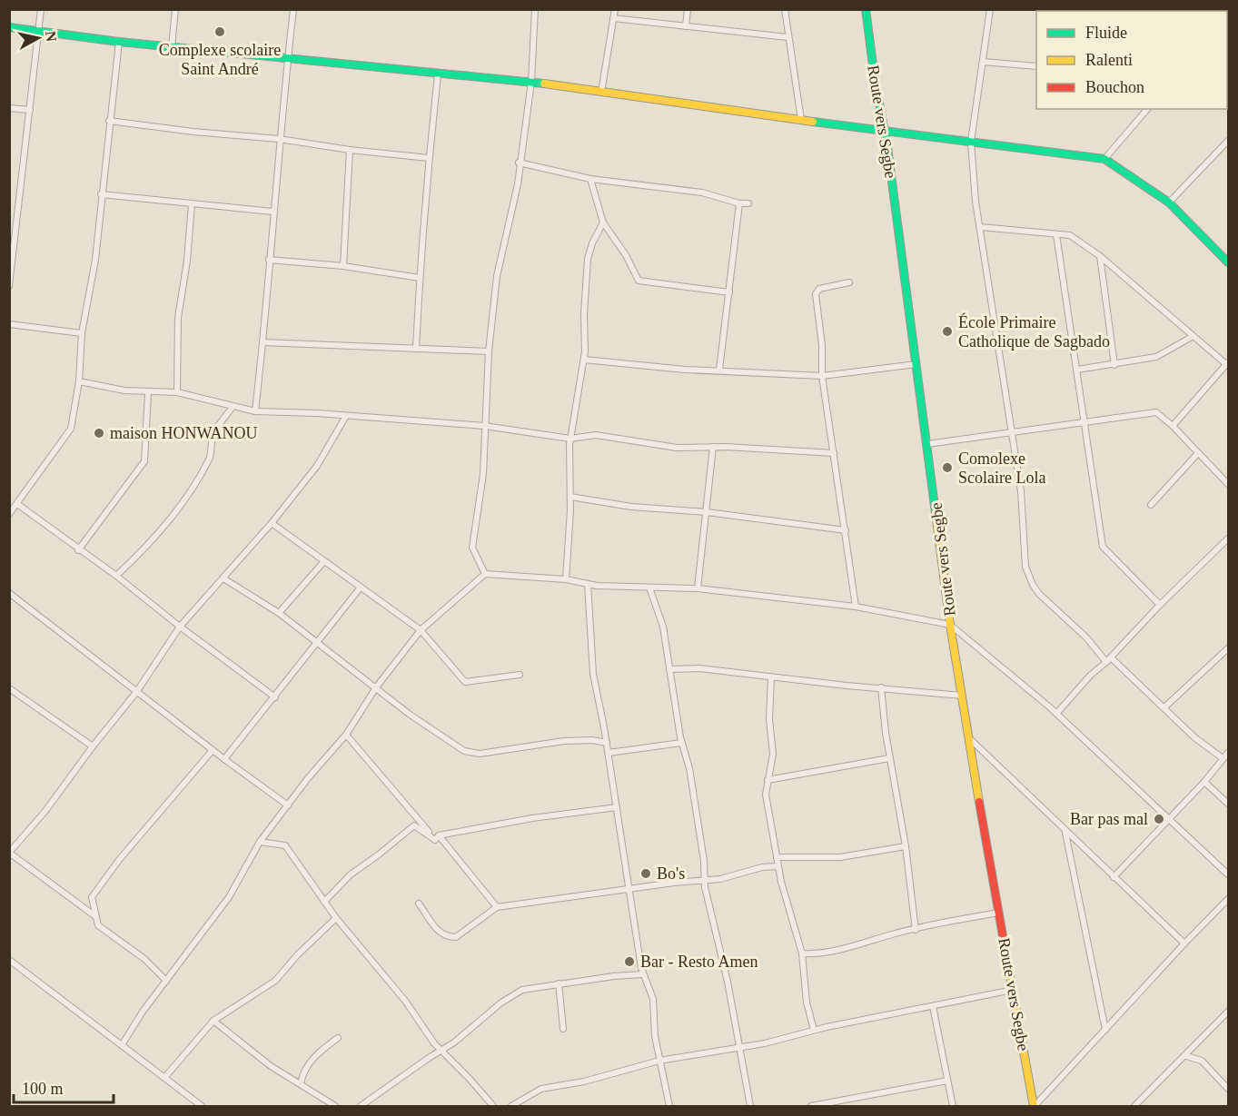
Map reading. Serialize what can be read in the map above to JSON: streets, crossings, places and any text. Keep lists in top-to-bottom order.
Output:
{
  "streets": {
    "street": ["Route vers Segbe"]
  },
  "places": [
    "Complexe scolaire Saint André",
    "École Primaire Catholique de Sagbado",
    "maison HONWANOU",
    "Comolexe Scolaire Lola",
    "Bar pas mal",
    "Bo's",
    "Bar - Resto Amen"
  ],
  "legend": ["Fluide", "Ralenti", "Bouchon"],
  "scale_bar": "100 m",
  "north": "right"
}
